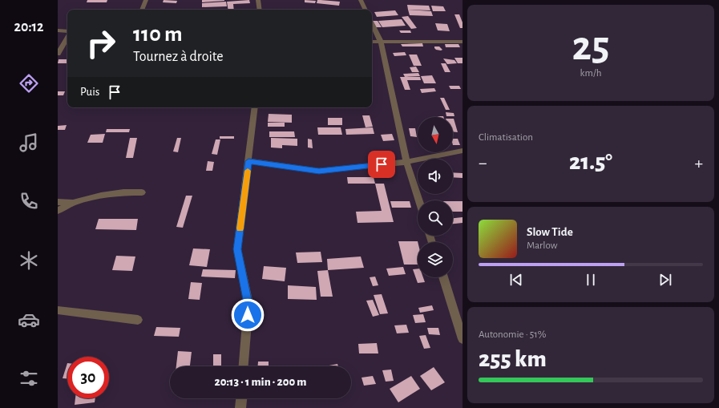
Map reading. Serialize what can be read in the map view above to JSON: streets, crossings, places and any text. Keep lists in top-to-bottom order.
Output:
{
  "north": "bottom",
  "page": {
    "tabs": "20:12",
    "tile": [
      ["25", "km/h"],
      "Climatisation",
      ["Autonomie · 51%", "255 km"]
    ],
    "turn": ["110 m", "Tournez à droite"],
    "then": "Puis",
    "heat": ["−", "21.5°", "+"],
    "song": ["Slow Tide", "Marlow"],
    "limit": "30",
    "trip": "20:13 · 1 min · 200 m"
  }
}
